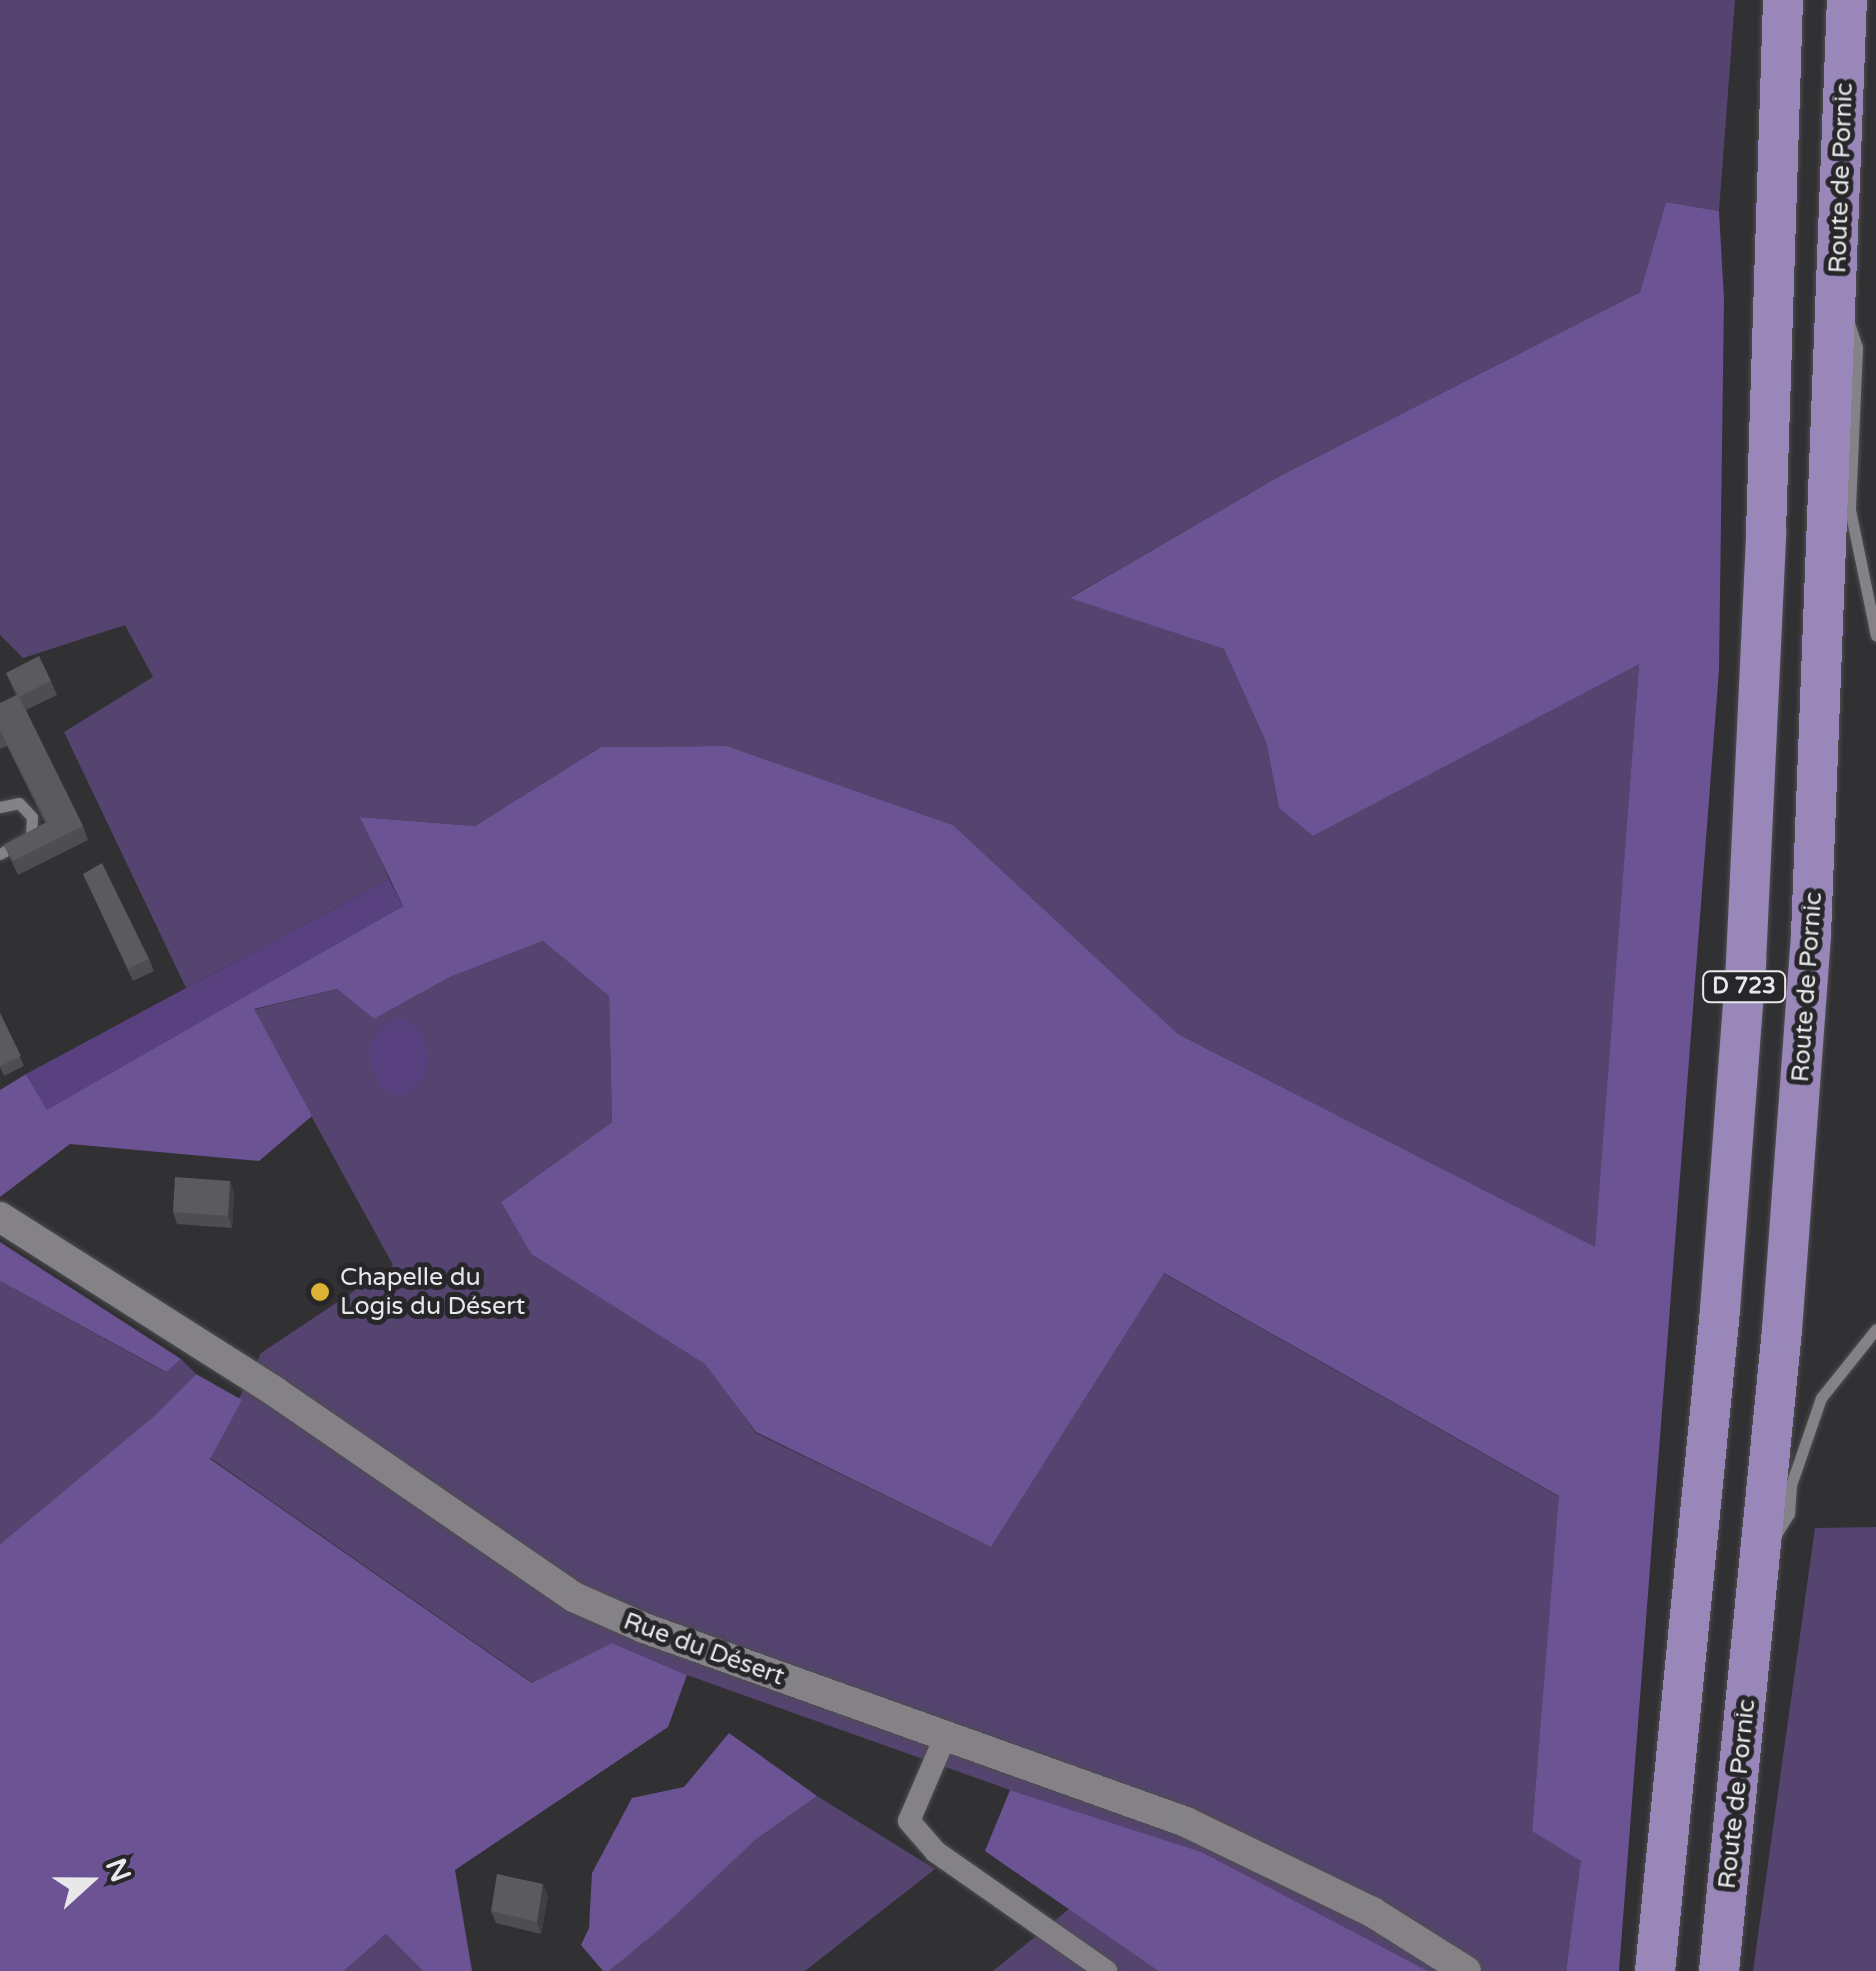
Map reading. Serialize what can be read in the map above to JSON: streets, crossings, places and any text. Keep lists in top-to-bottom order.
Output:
{
  "streets": {
    "highway": ["Route de Pornic", "D 723"],
    "street": ["Rue du Désert"]
  },
  "places": ["Chapelle du Logis du Désert"],
  "north": "right"
}
